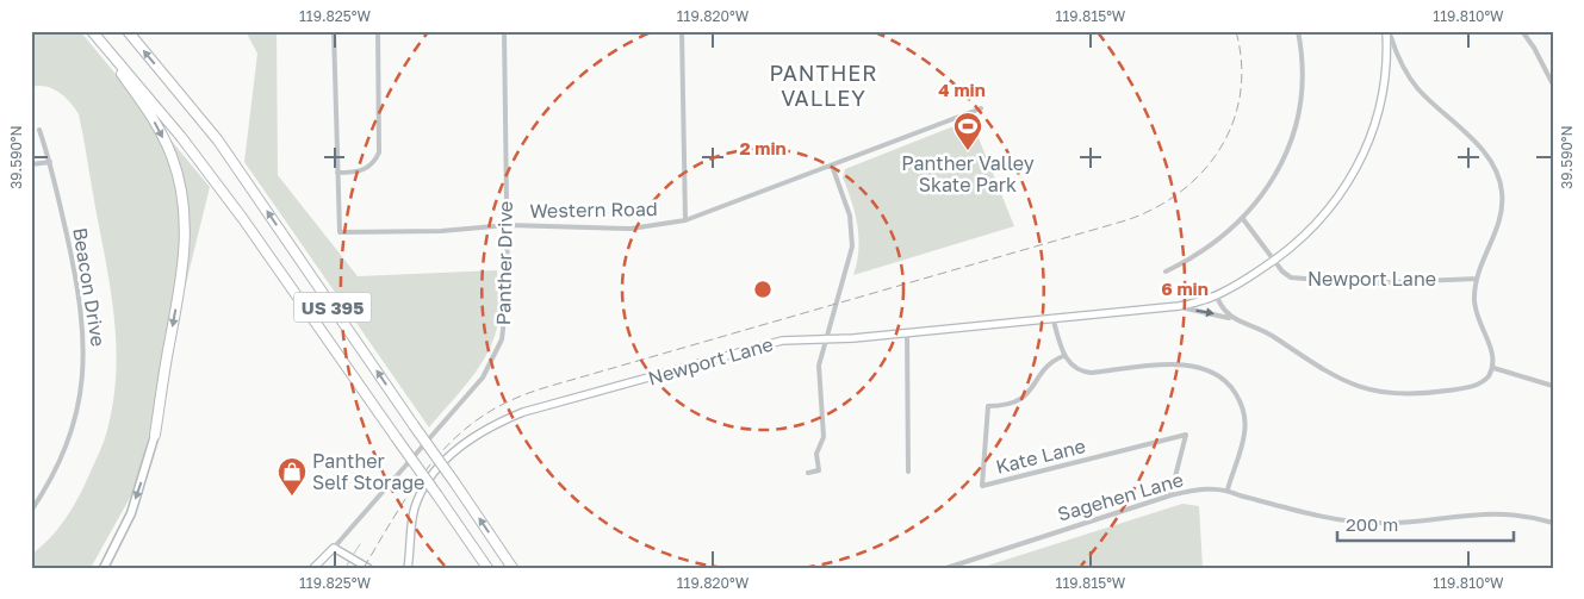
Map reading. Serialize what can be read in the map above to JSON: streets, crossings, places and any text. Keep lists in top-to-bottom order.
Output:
{
  "streets": {
    "highway": ["US 395"],
    "street": [
      "Western Road",
      "Panther Drive",
      "Newport Lane",
      "Beacon Drive",
      "Kate Lane",
      "Sagehen Lane"
    ]
  },
  "crossings": [
    ["Western Road", "Panther Drive"],
    ["Kate Lane", "Sagehen Lane"]
  ],
  "districts": ["PANTHER VALLEY"],
  "places": {
    "sports": ["Panther Valley Skate Park"],
    "shop": ["Panther Self Storage"]
  },
  "scale_bar": "200 m",
  "coordinates": [
    "119.825°W",
    "119.820°W",
    "119.815°W",
    "119.810°W",
    "39.590°N"
  ],
  "rings": ["4 min", "2 min", "6 min"]
}
